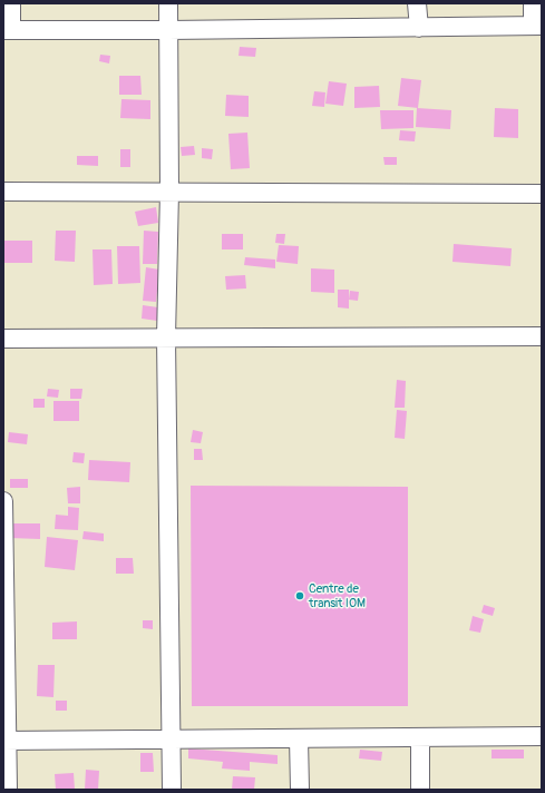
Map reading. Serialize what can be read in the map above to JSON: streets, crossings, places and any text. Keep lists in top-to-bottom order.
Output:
{
  "places": ["Centre de transit IOM"]
}
